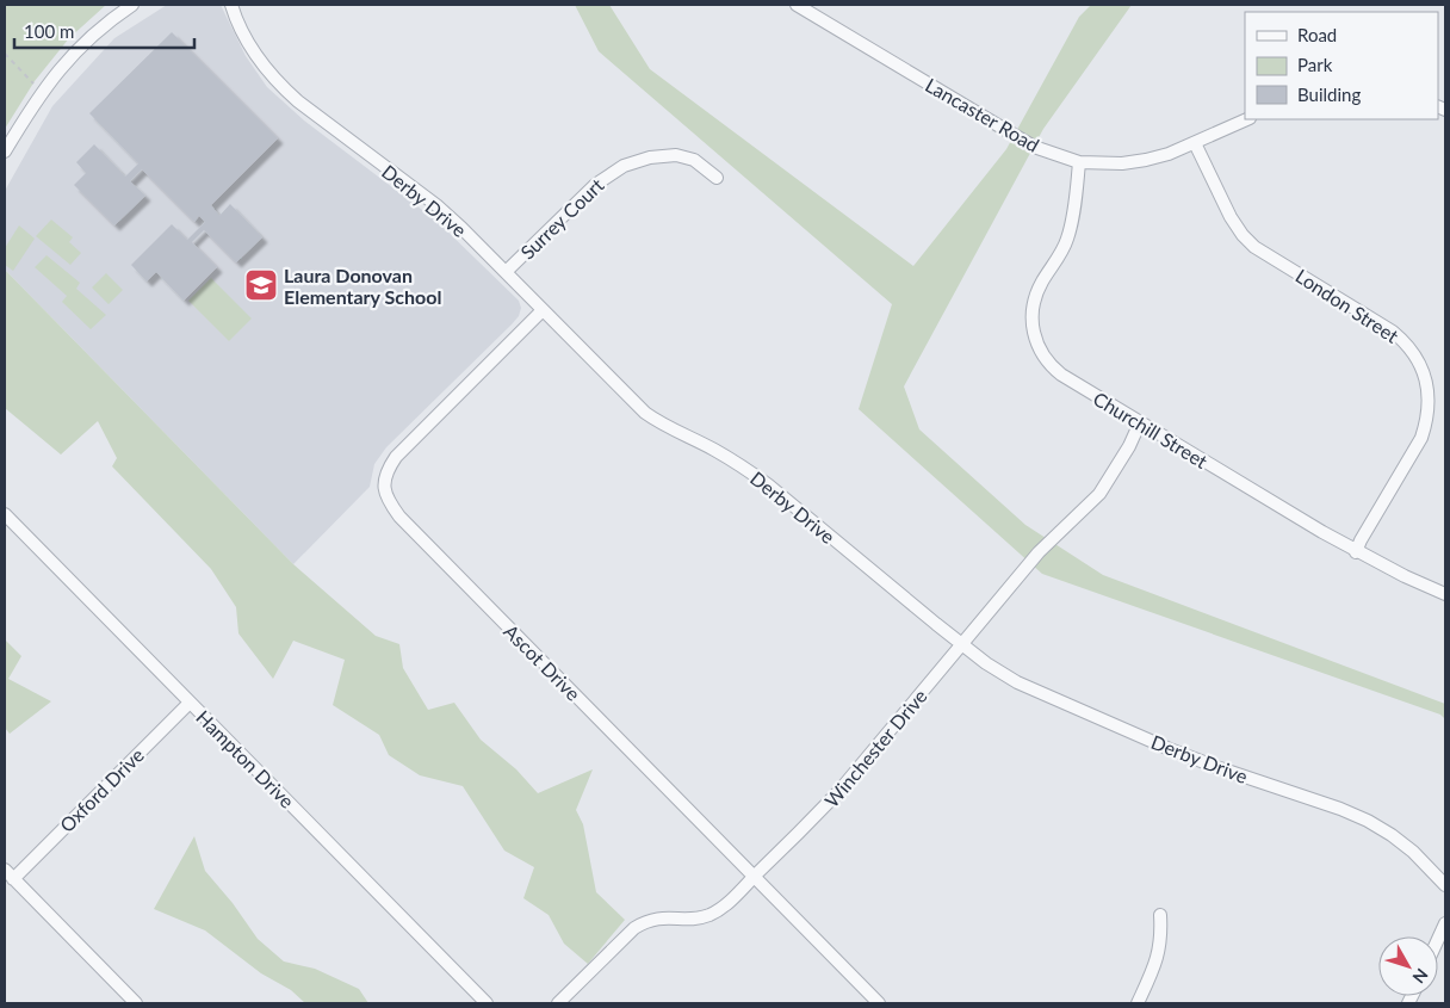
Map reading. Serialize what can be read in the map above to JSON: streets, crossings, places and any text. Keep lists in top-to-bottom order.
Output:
{
  "streets": {
    "street": [
      "Lancaster Road",
      "Derby Drive",
      "Surrey Court",
      "London Street",
      "Churchill Street",
      "Ascot Drive",
      "Winchester Drive",
      "Hampton Drive",
      "Oxford Drive"
    ]
  },
  "crossings": [
    ["Lancaster Road", "London Street"],
    ["Lancaster Road", "Churchill Street"],
    ["Derby Drive", "Surrey Court"],
    ["Derby Drive", "Ascot Drive"],
    ["Derby Drive", "Winchester Drive"],
    ["London Street", "Churchill Street"],
    ["Churchill Street", "Winchester Drive"],
    ["Ascot Drive", "Winchester Drive"],
    ["Hampton Drive", "Oxford Drive"]
  ],
  "places": {
    "school or university": ["Laura Donovan Elementary School"]
  },
  "legend": ["Road", "Park", "Building"],
  "scale_bar": "100 m",
  "north": "bottom right"
}
